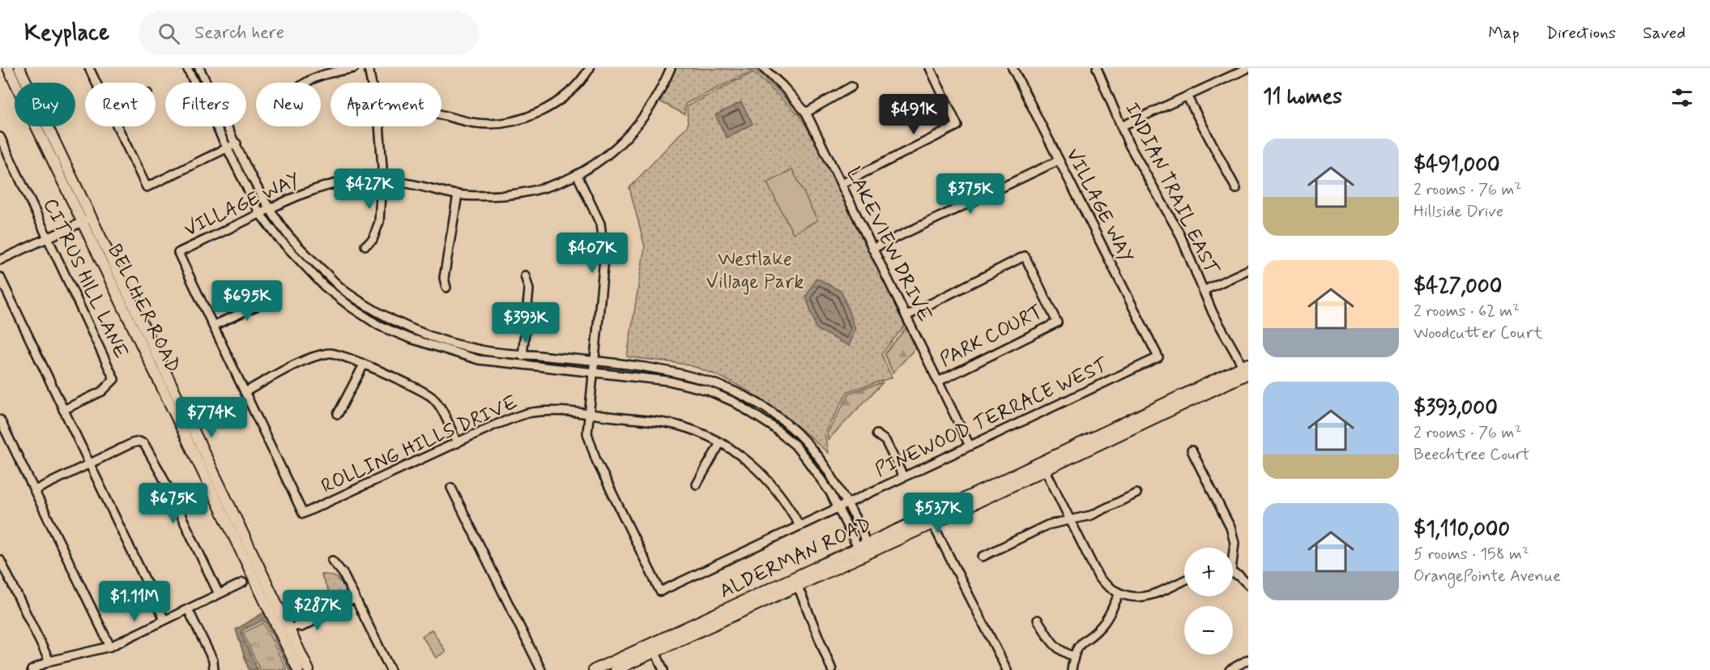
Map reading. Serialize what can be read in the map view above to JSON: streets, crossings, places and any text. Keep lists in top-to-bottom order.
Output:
{
  "streets": {
    "main road": ["BELCHER ROAD", "ALDERMAN ROAD"],
    "street": [
      "INDIAN TRAIL EAST",
      "VILLAGE WAY",
      "LAKEVIEW DRIVE",
      "CITRUS HILL LANE",
      "PARK COURT",
      "PINEWOOD TERRACE WEST",
      "ROLLING HILLS DRIVE"
    ]
  },
  "crossings": [
    ["INDIAN TRAIL EAST", "ALDERMAN ROAD"],
    ["VILLAGE WAY", "PINEWOOD TERRACE WEST"],
    ["LAKEVIEW DRIVE", "PARK COURT"],
    ["LAKEVIEW DRIVE", "PINEWOOD TERRACE WEST"],
    ["PINEWOOD TERRACE WEST", "ROLLING HILLS DRIVE"]
  ],
  "parks": ["Westlake Village Park"],
  "page": {
    "header": "Keyplace",
    "search": "Search here",
    "nav": ["Map", "Directions", "Saved"],
    "heading": "11 homes",
    "chip": [
      "Buy",
      "Rent",
      "Filters",
      "New",
      "Apartment"
    ],
    "price": [
      "$491K",
      "$427K",
      "$375K",
      "$407K",
      "$695K",
      "$393K",
      "$774K",
      "$675K",
      "$537K",
      "$1.11M",
      "$287K"
    ],
    "list": [
      {
        "name": "$491,000",
        "note": "2 rooms · 76 m² · Hillside Drive"
      },
      {
        "name": "$427,000",
        "note": "2 rooms · 62 m² · Woodcutter Court"
      },
      {
        "name": "$393,000",
        "note": "2 rooms · 76 m² · Beechtree Court"
      },
      {
        "name": "$1,110,000",
        "note": "5 rooms · 158 m² · OrangePointe Avenue"
      }
    ],
    "map_buttons": ["+", "−"]
  }
}
